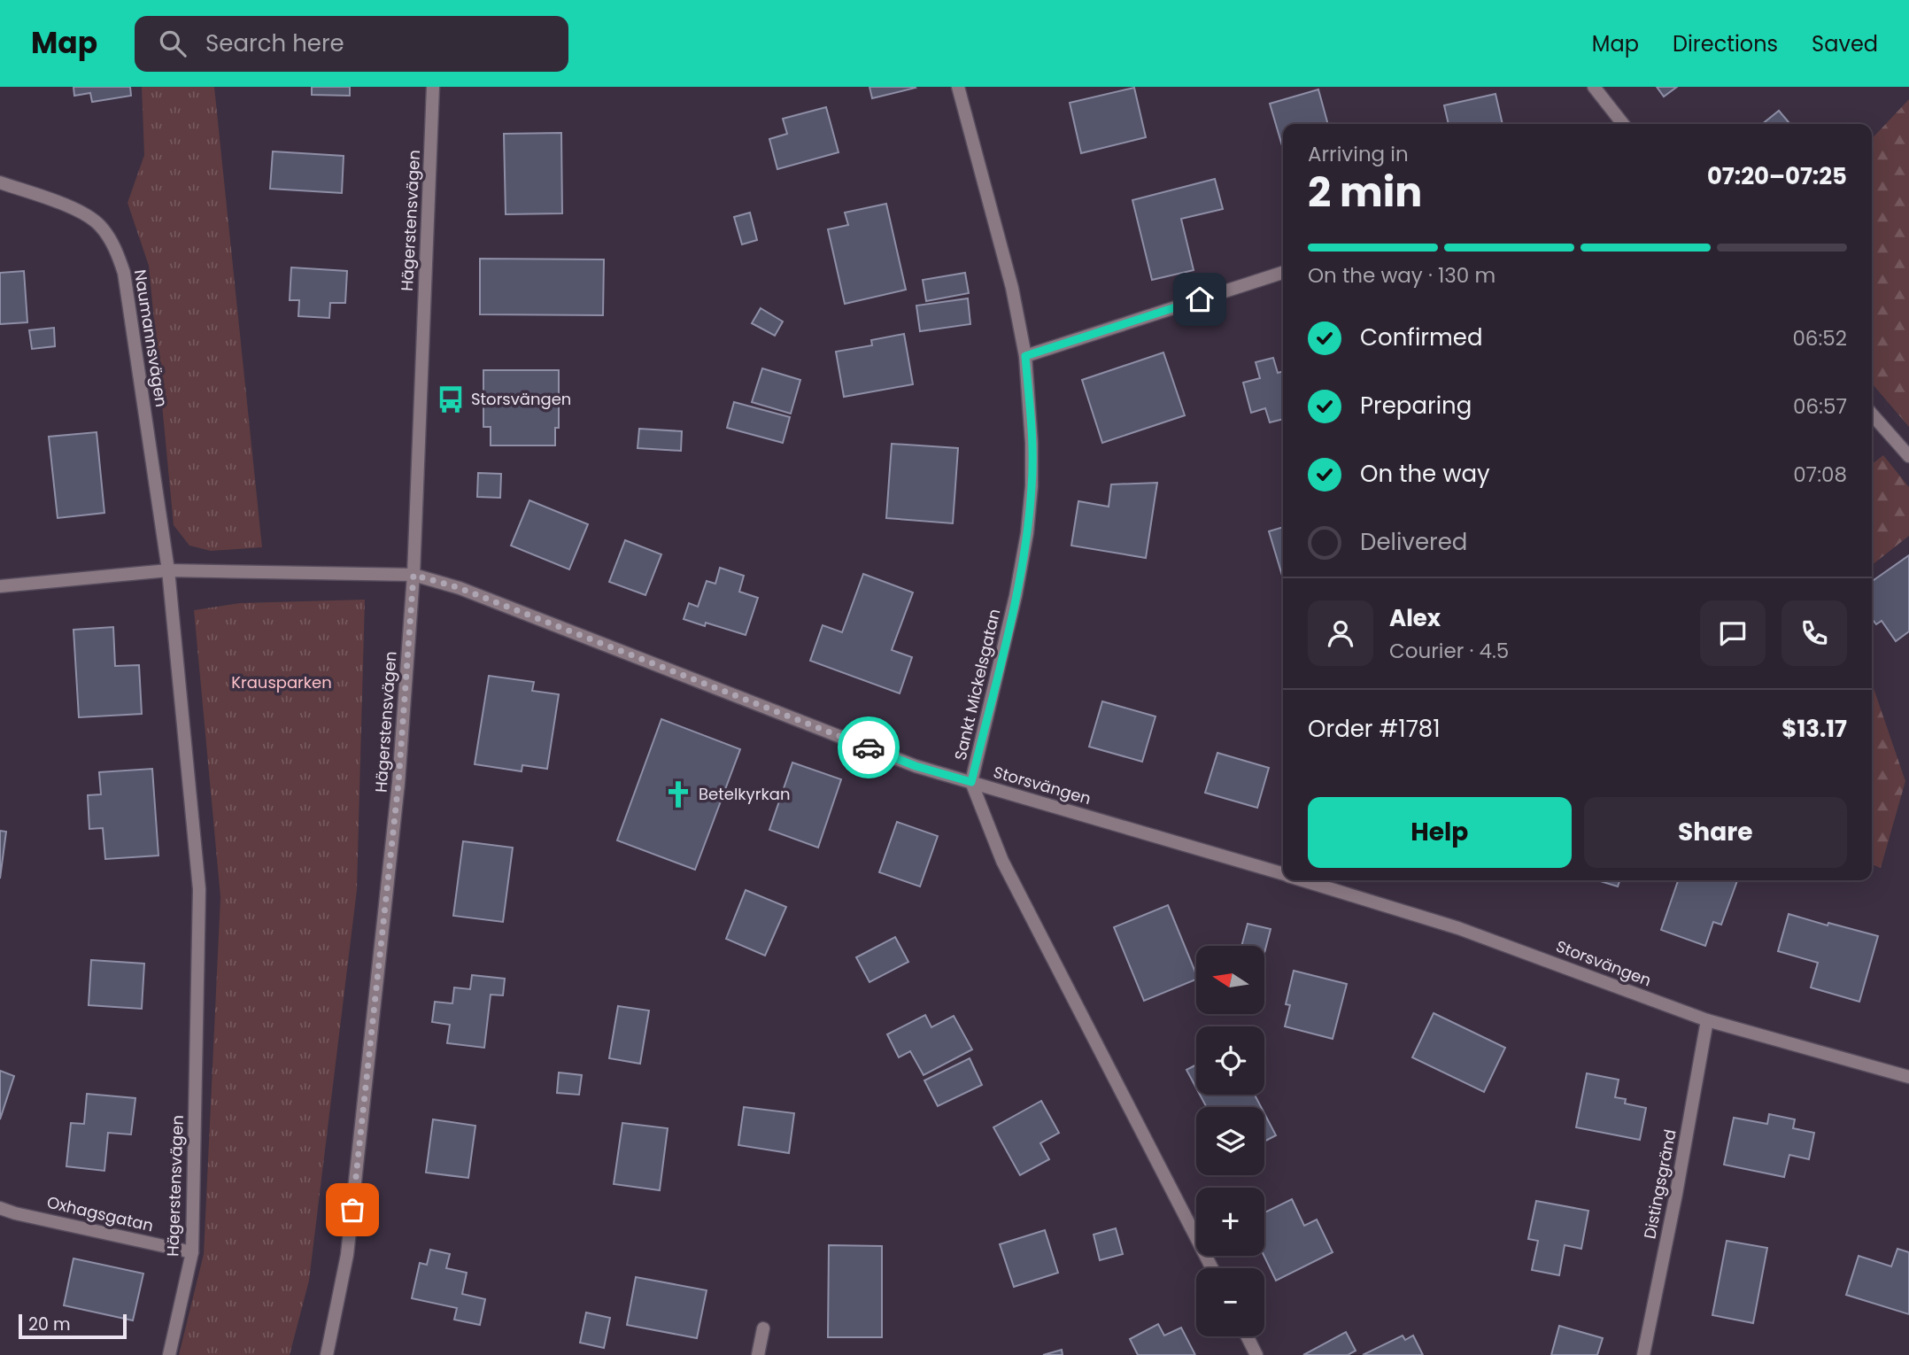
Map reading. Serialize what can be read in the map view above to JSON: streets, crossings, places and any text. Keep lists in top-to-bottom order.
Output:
{
  "streets": {
    "street": [
      "Hägerstensvägen",
      "Naumannsvägen",
      "Sankt Mickelsgatan",
      "Storsvängen",
      "Distingsgränd",
      "Oxhagsgatan"
    ]
  },
  "crossings": [
    ["Hägerstensvägen", "Naumannsvägen"],
    ["Hägerstensvägen", "Storsvängen"],
    ["Hägerstensvägen", "Oxhagsgatan"],
    ["Naumannsvägen", "Storsvängen"],
    ["Sankt Mickelsgatan", "Storsvängen"],
    ["Storsvängen", "Distingsgränd"]
  ],
  "parks": ["Krausparken"],
  "places": {
    "bus stop": ["Storsvängen"],
    "church": ["Betelkyrkan"]
  },
  "scale_bar": "20 m",
  "north": "left",
  "page": {
    "header": "Map",
    "search": "Search here",
    "nav": ["Map", "Directions", "Saved"],
    "heading": ["2 min", "Arriving in", "07:20–07:25"],
    "panel": [
      "Alex",
      "Courier · 4.5",
      "Order #1781",
      "$13.17"
    ],
    "bar": "On the way · 130 m",
    "list": [
      ["Confirmed", "06:52"],
      ["Preparing", "06:57"],
      ["On the way", "07:08"],
      "Delivered"
    ],
    "buttons": ["Help", "Share"],
    "map_buttons": ["+", "−"],
    "scale": "20 m"
  }
}
